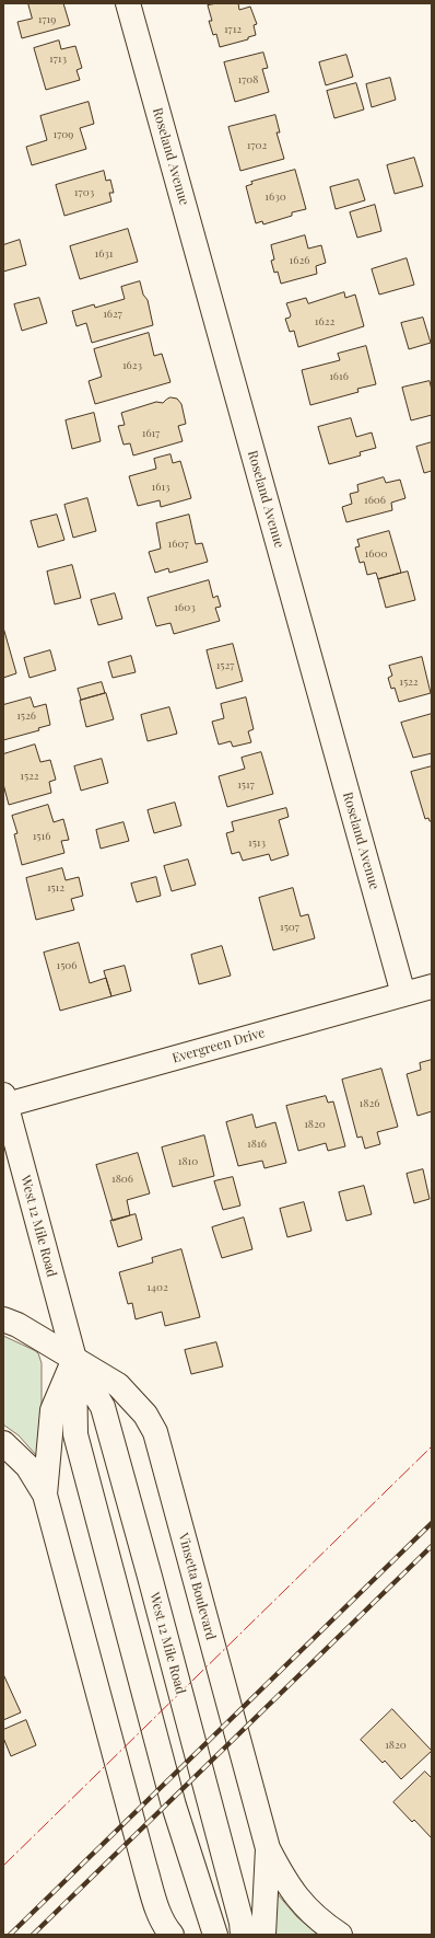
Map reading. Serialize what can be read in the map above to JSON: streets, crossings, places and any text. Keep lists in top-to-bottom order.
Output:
{
  "streets": {
    "street": [
      "Roseland Avenue",
      "Evergreen Drive",
      "West 12 Mile Road",
      "Vinsetta Boulevard"
    ]
  },
  "crossings": [
    ["Roseland Avenue", "Evergreen Drive"],
    ["Evergreen Drive", "West 12 Mile Road"],
    ["West 12 Mile Road", "Vinsetta Boulevard"]
  ],
  "house_numbers": [
    "1719",
    "1712",
    "1713",
    "1708",
    "1709",
    "1702",
    "1703",
    "1630",
    "1631",
    "1626",
    "1627",
    "1622",
    "1623",
    "1616",
    "1617",
    "1613",
    "1606",
    "1607",
    "1600",
    "1603",
    "1527",
    "1522",
    "1526",
    "1522",
    "1517",
    "1516",
    "1513",
    "1512",
    "1507",
    "1506",
    "1826",
    "1820",
    "1816",
    "1810",
    "1806",
    "1402",
    "1820"
  ]
}
